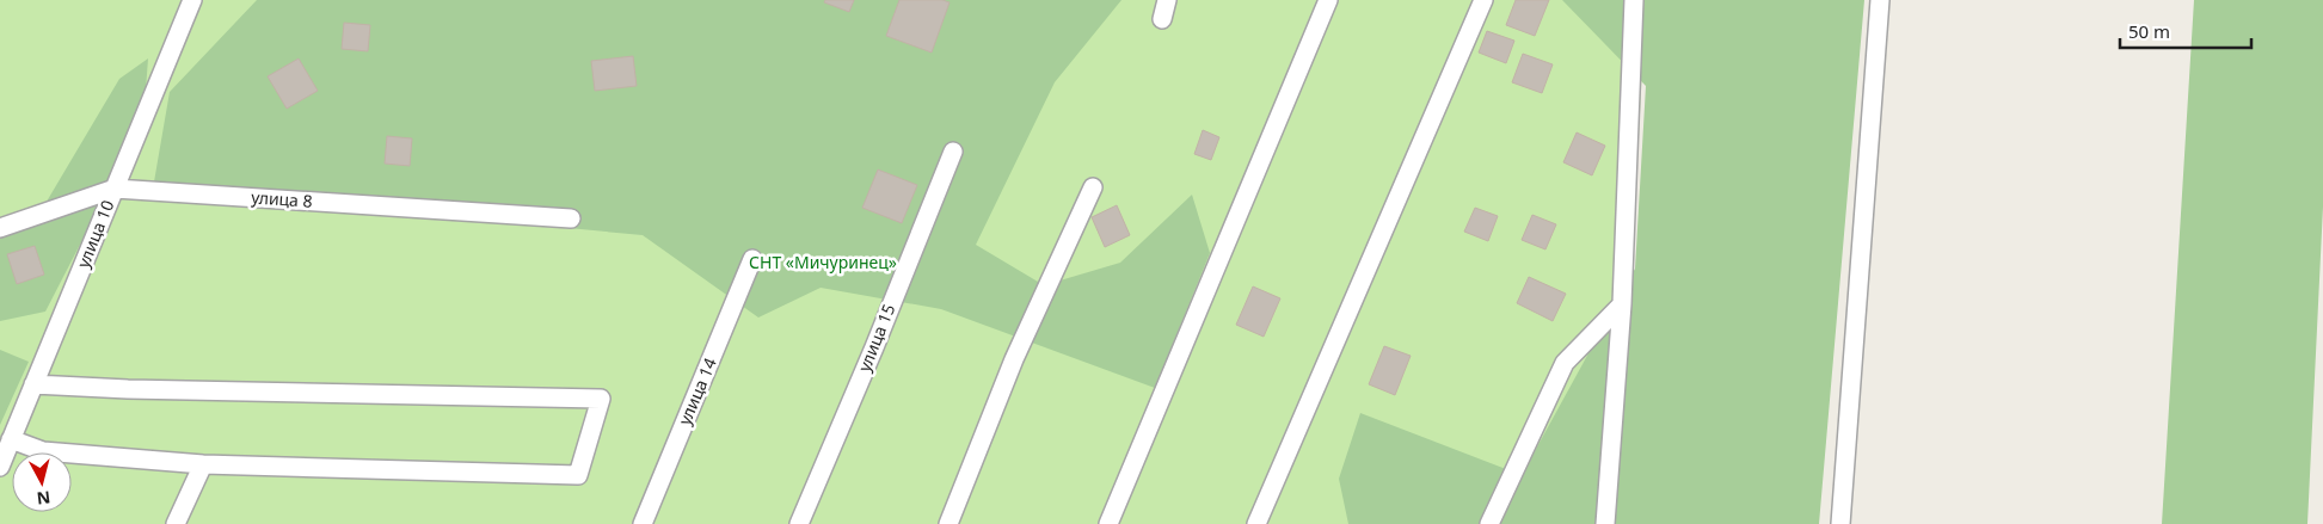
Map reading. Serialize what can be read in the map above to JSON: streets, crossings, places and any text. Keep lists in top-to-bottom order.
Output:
{
  "streets": {
    "street": [
      "улица 8",
      "улица 10",
      "улица 15",
      "улица 14"
    ]
  },
  "crossings": [
    ["улица 8", "улица 10"]
  ],
  "parks": ["СНТ «Мичуринец»"],
  "scale_bar": "50 m",
  "north": "bottom"
}
